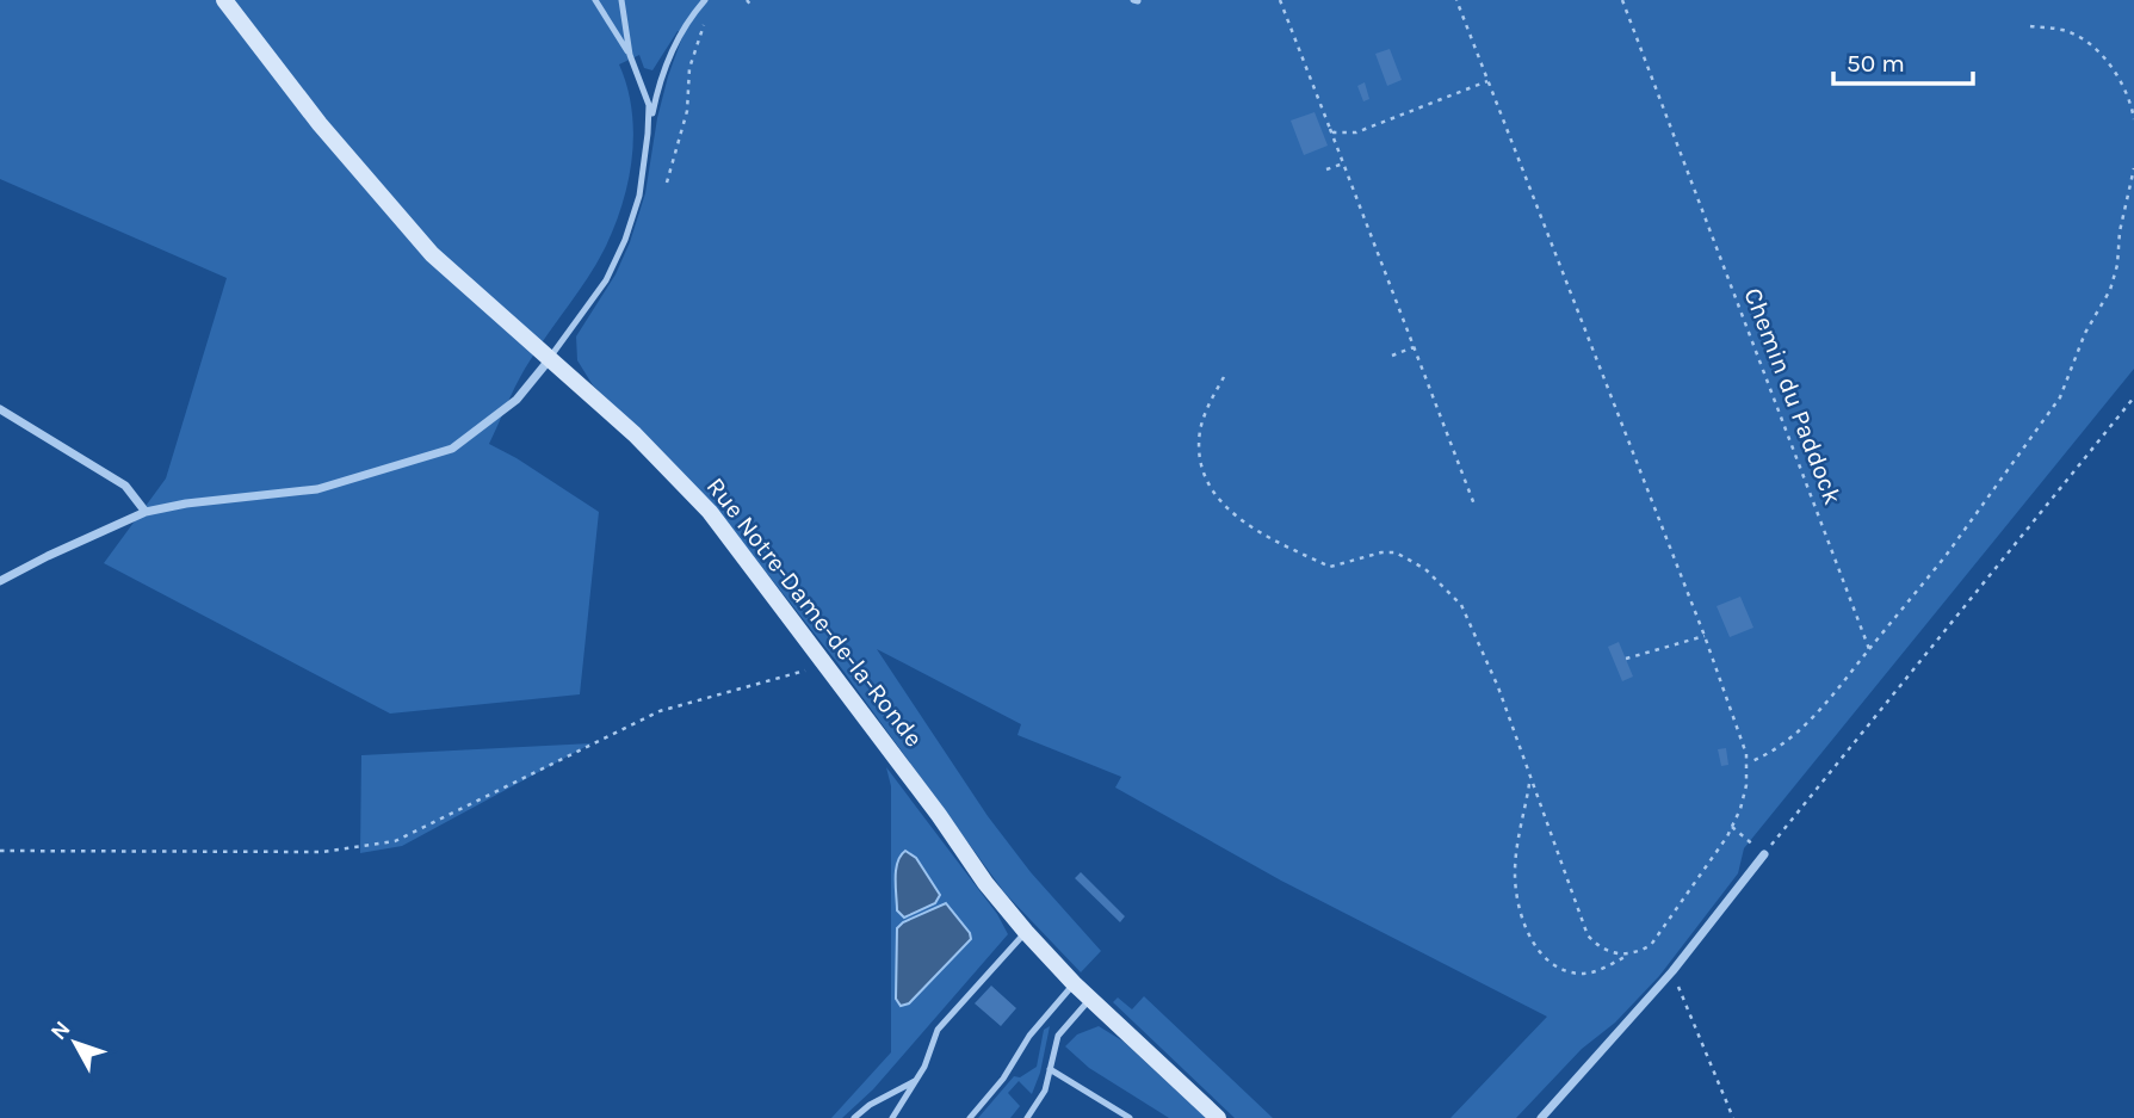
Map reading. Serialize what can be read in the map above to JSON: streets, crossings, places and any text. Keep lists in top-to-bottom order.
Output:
{
  "streets": {
    "main road": ["Rue Notre-Dame-de-la-Ronde"],
    "path": ["Chemin du Paddock"]
  },
  "scale_bar": "50 m",
  "north": "top left"
}
